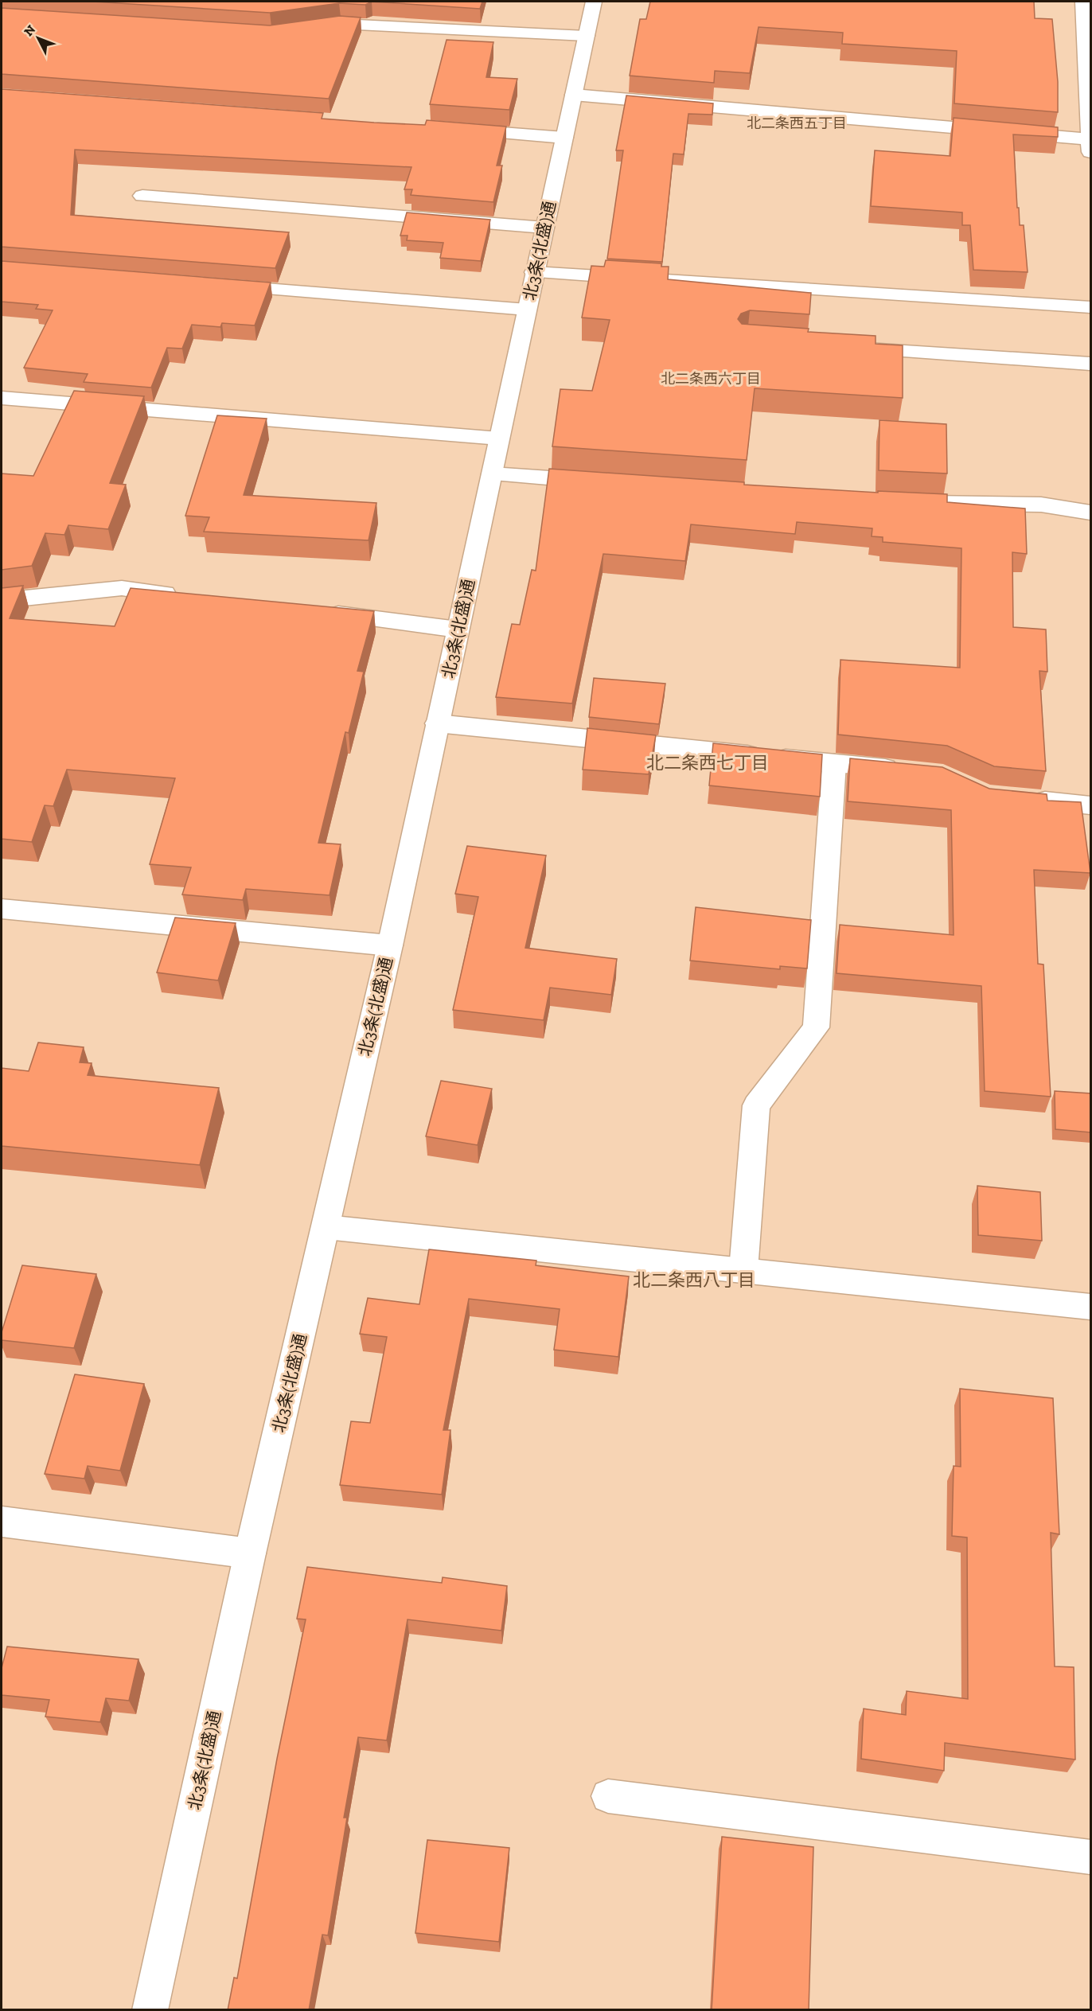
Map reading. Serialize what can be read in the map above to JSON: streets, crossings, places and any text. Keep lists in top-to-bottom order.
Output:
{
  "streets": {
    "street": ["北3条(北盛)通"]
  },
  "districts": [
    "北二条西五丁目",
    "北二条西六丁目",
    "北二条西七丁目",
    "北二条西八丁目"
  ],
  "north": "top left"
}
